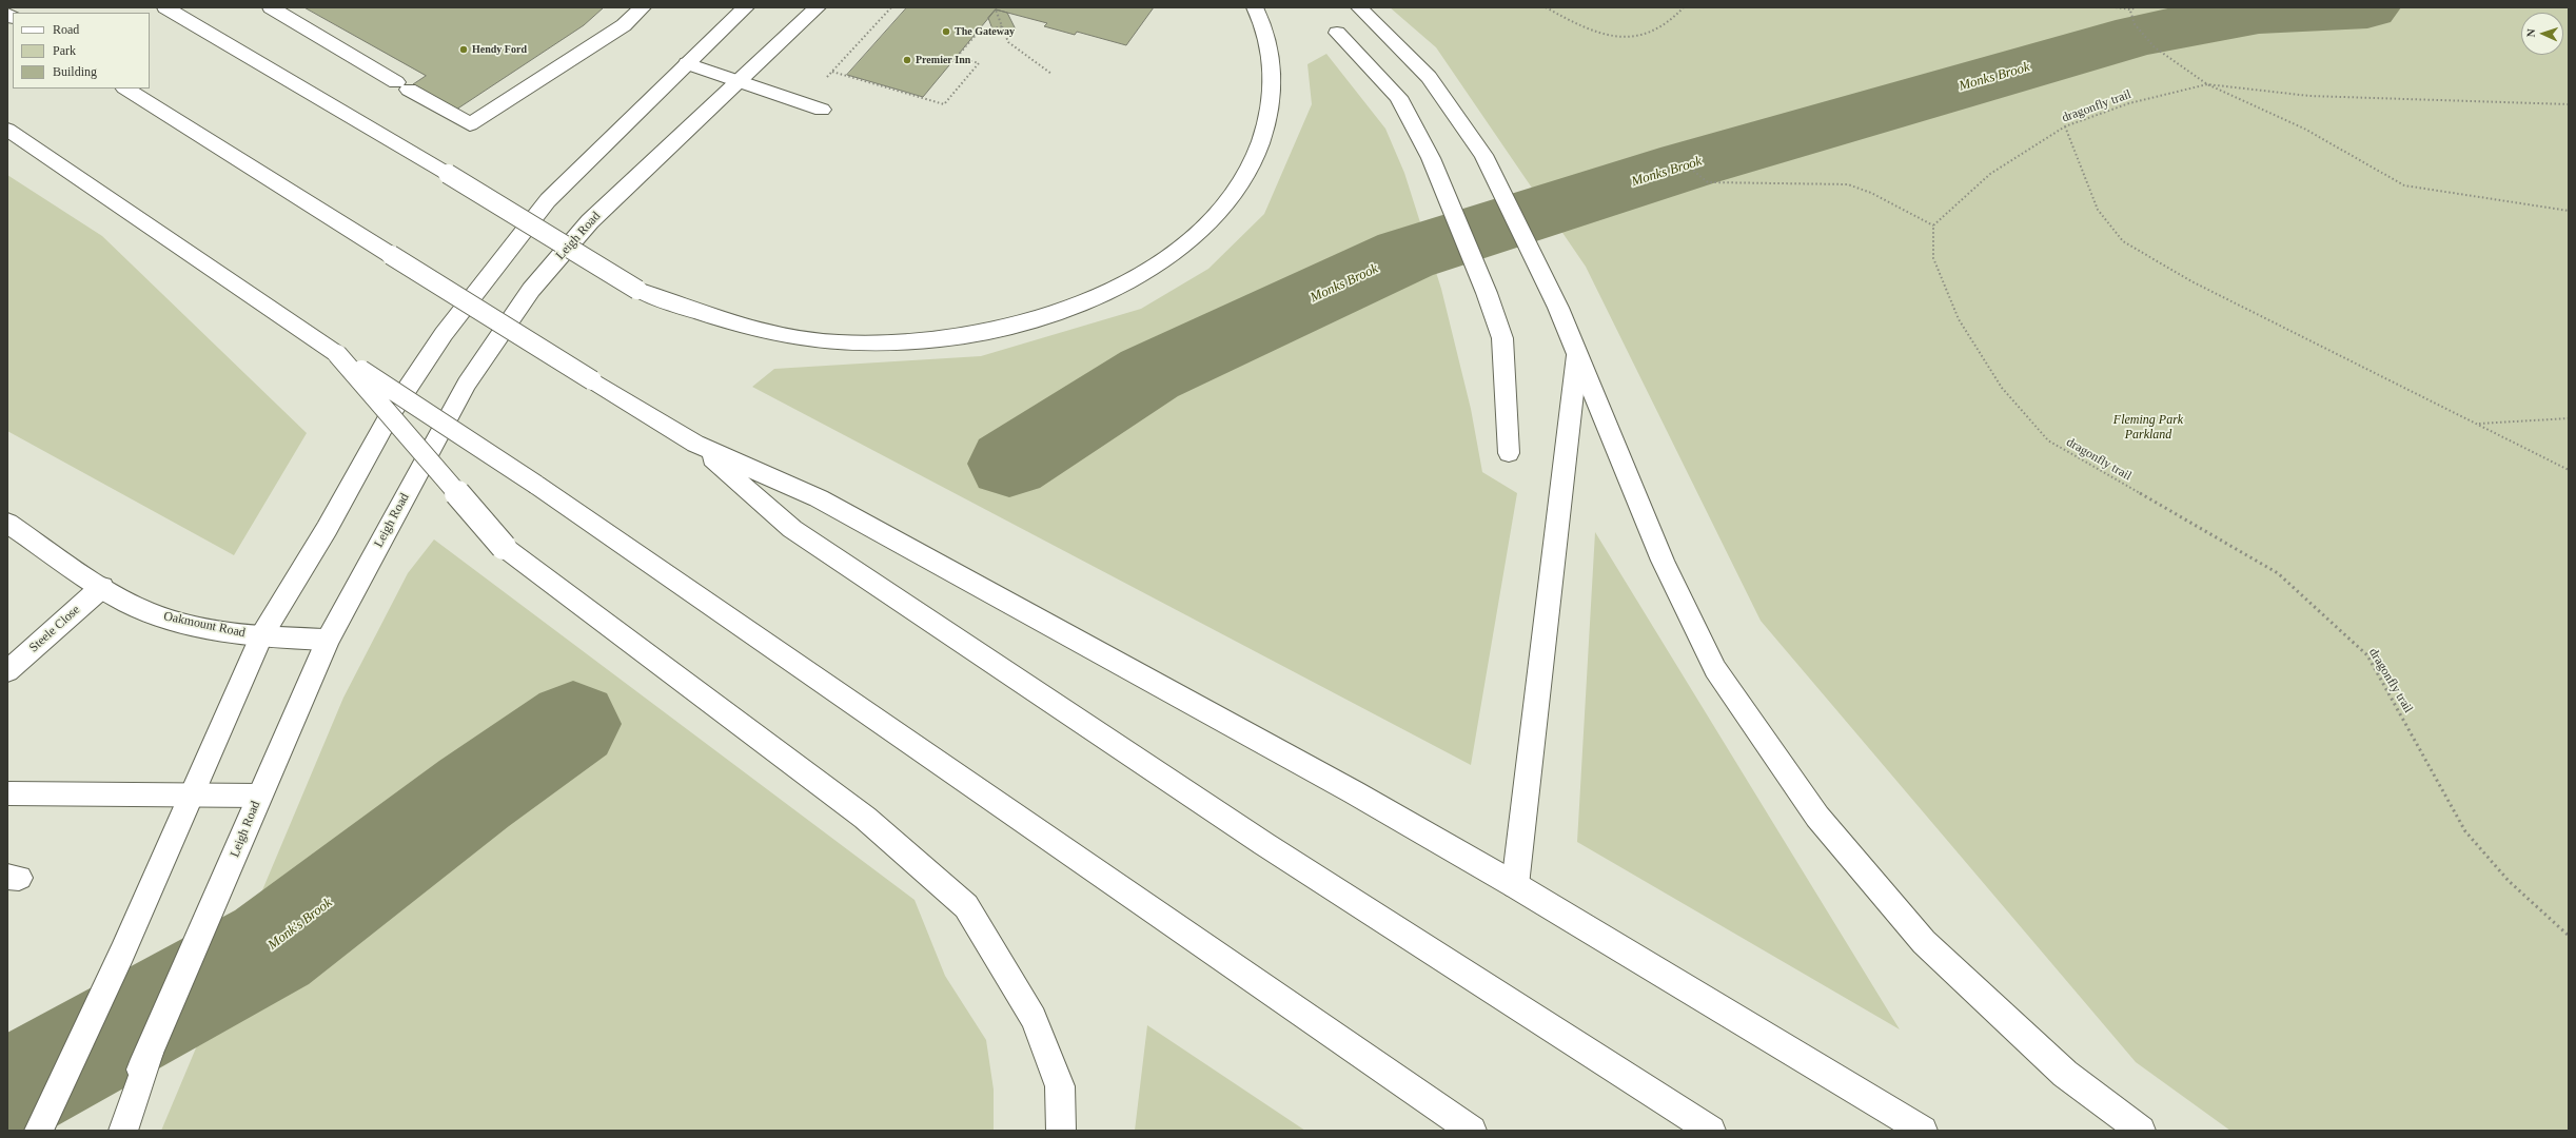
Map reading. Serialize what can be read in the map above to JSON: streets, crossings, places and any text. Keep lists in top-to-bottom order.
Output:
{
  "streets": {
    "main road": ["Leigh Road", "Oakmount Road", "Steele Close"],
    "path": ["dragonfly trail"]
  },
  "crossings": [
    ["Leigh Road", "Oakmount Road"],
    ["Oakmount Road", "Steele Close"]
  ],
  "water": ["Monks Brook", "Monk's Brook"],
  "parks": ["Fleming Park Parkland"],
  "places": ["The Gateway", "Hendy Ford", "Premier Inn"],
  "legend": ["Road", "Park", "Building"],
  "north": "left"
}
